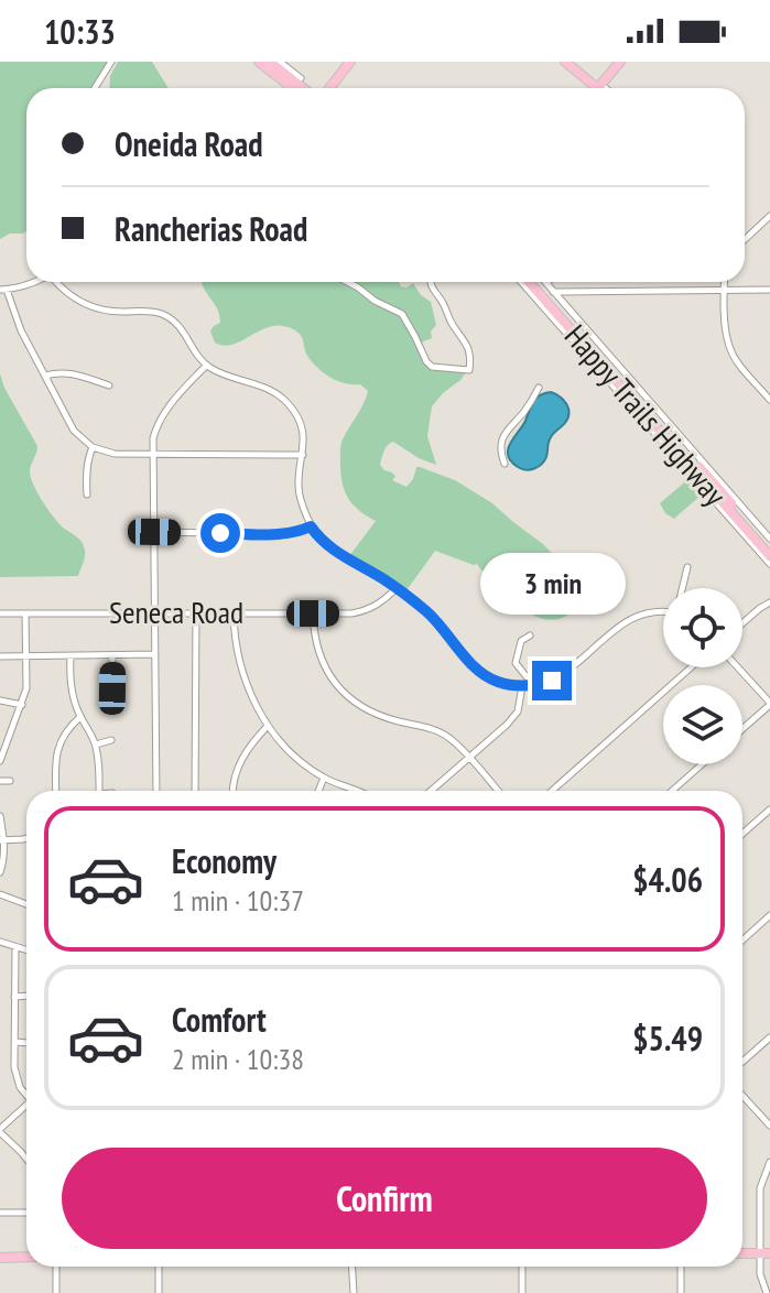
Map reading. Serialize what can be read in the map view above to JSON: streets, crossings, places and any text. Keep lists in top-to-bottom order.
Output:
{
  "streets": {
    "main road": ["Happy Trails Highway"],
    "street": ["Seneca Road"]
  },
  "page": {
    "status": "10:33",
    "banner": ["Oneida Road", "Rancherias Road"],
    "bubble": "3 min",
    "list": [
      {
        "name": "Economy",
        "note": "1 min · 10:37",
        "value": "$4.06"
      },
      {
        "name": "Comfort",
        "note": "2 min · 10:38",
        "value": "$5.49"
      }
    ],
    "buttons": "Confirm"
  }
}
